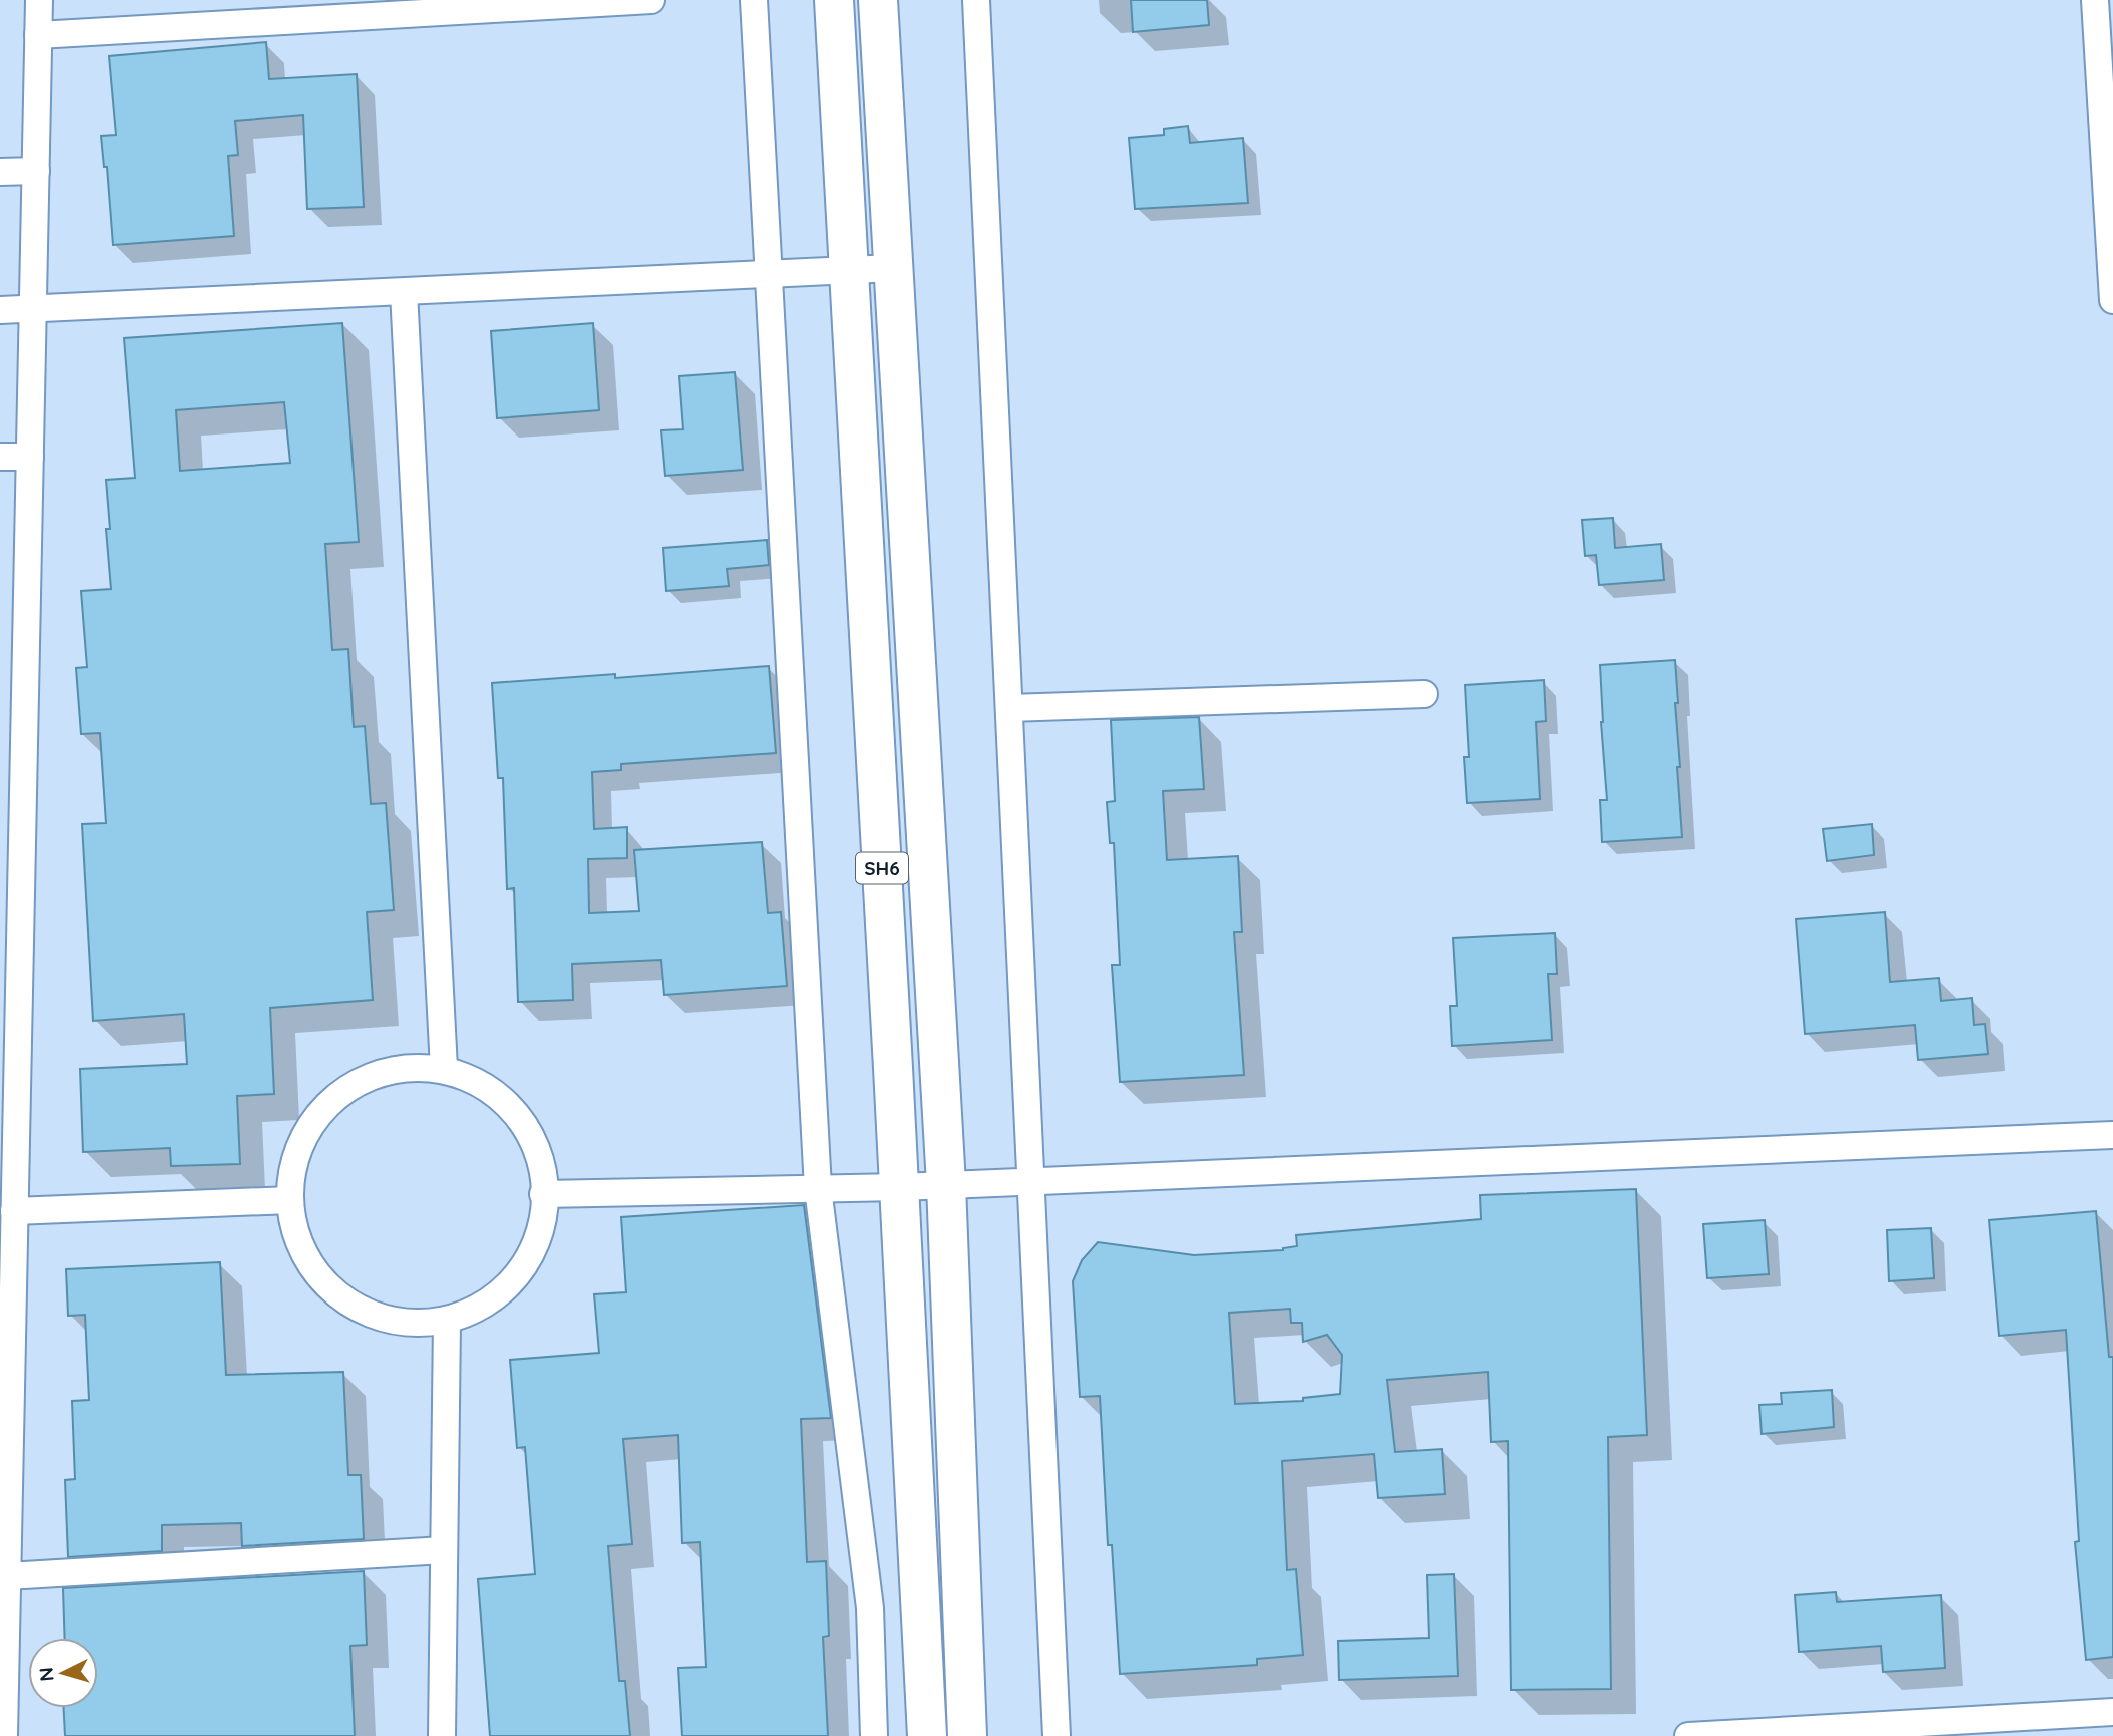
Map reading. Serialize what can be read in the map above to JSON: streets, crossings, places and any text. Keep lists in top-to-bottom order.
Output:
{
  "streets": {
    "main road": ["SH6"]
  },
  "north": "left"
}
